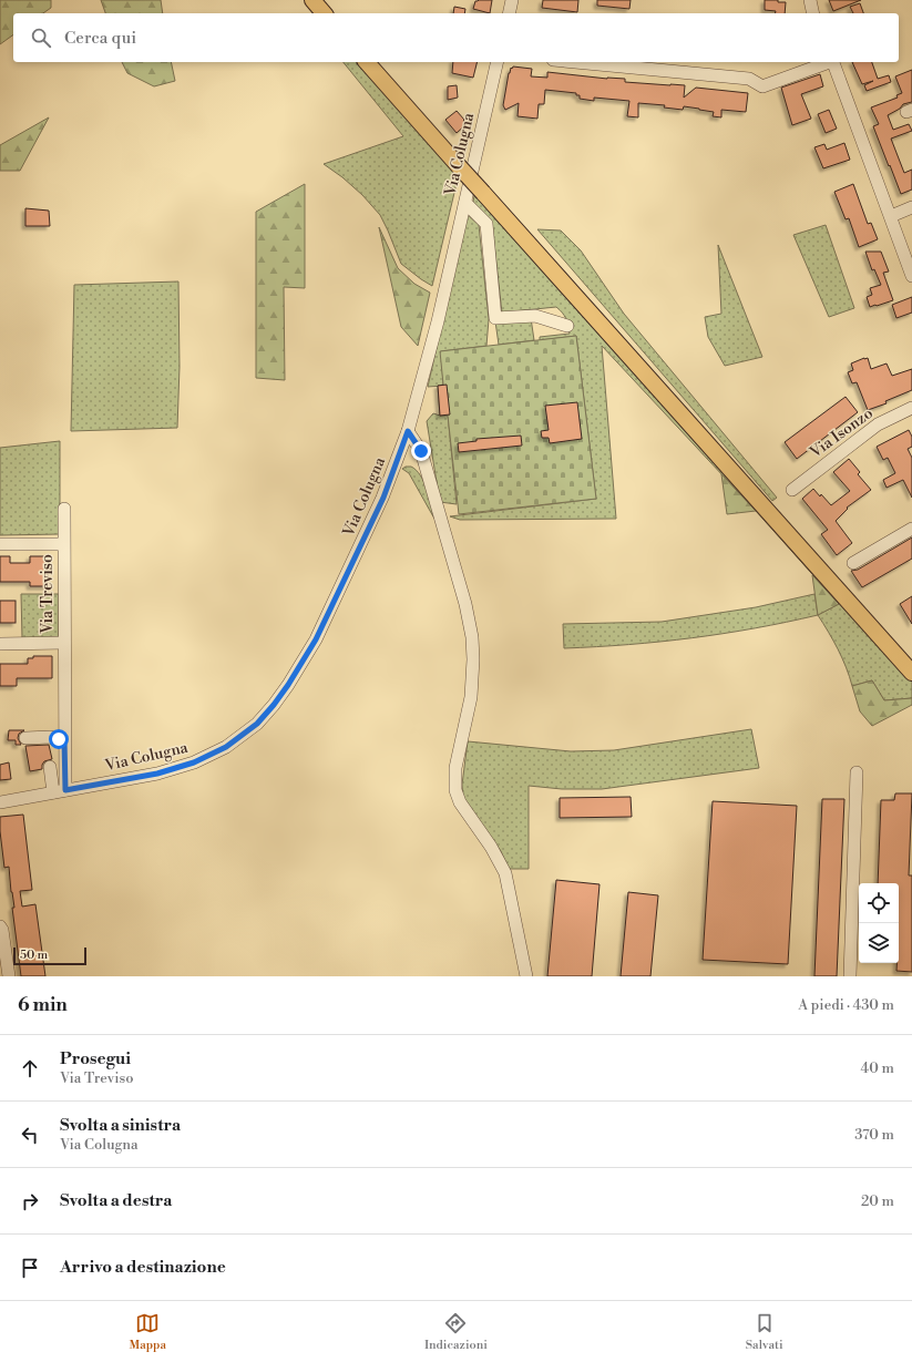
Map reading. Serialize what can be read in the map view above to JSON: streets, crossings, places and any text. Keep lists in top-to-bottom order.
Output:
{
  "streets": {
    "street": ["Via Colugna", "Via Isonzo", "Via Treviso"]
  },
  "crossings": [
    ["Via Colugna", "Via Treviso"]
  ],
  "scale_bar": "50 m",
  "page": {
    "search": "Cerca qui",
    "scale": "50 m",
    "heading": ["6 min", "A piedi · 430 m"],
    "list": [
      ["Prosegui", "Via Treviso", "40 m"],
      ["Svolta a sinistra", "Via Colugna", "370 m"],
      ["Svolta a destra", "20 m"],
      "Arrivo a destinazione"
    ],
    "nav": ["Mappa", "Indicazioni", "Salvati"]
  }
}
